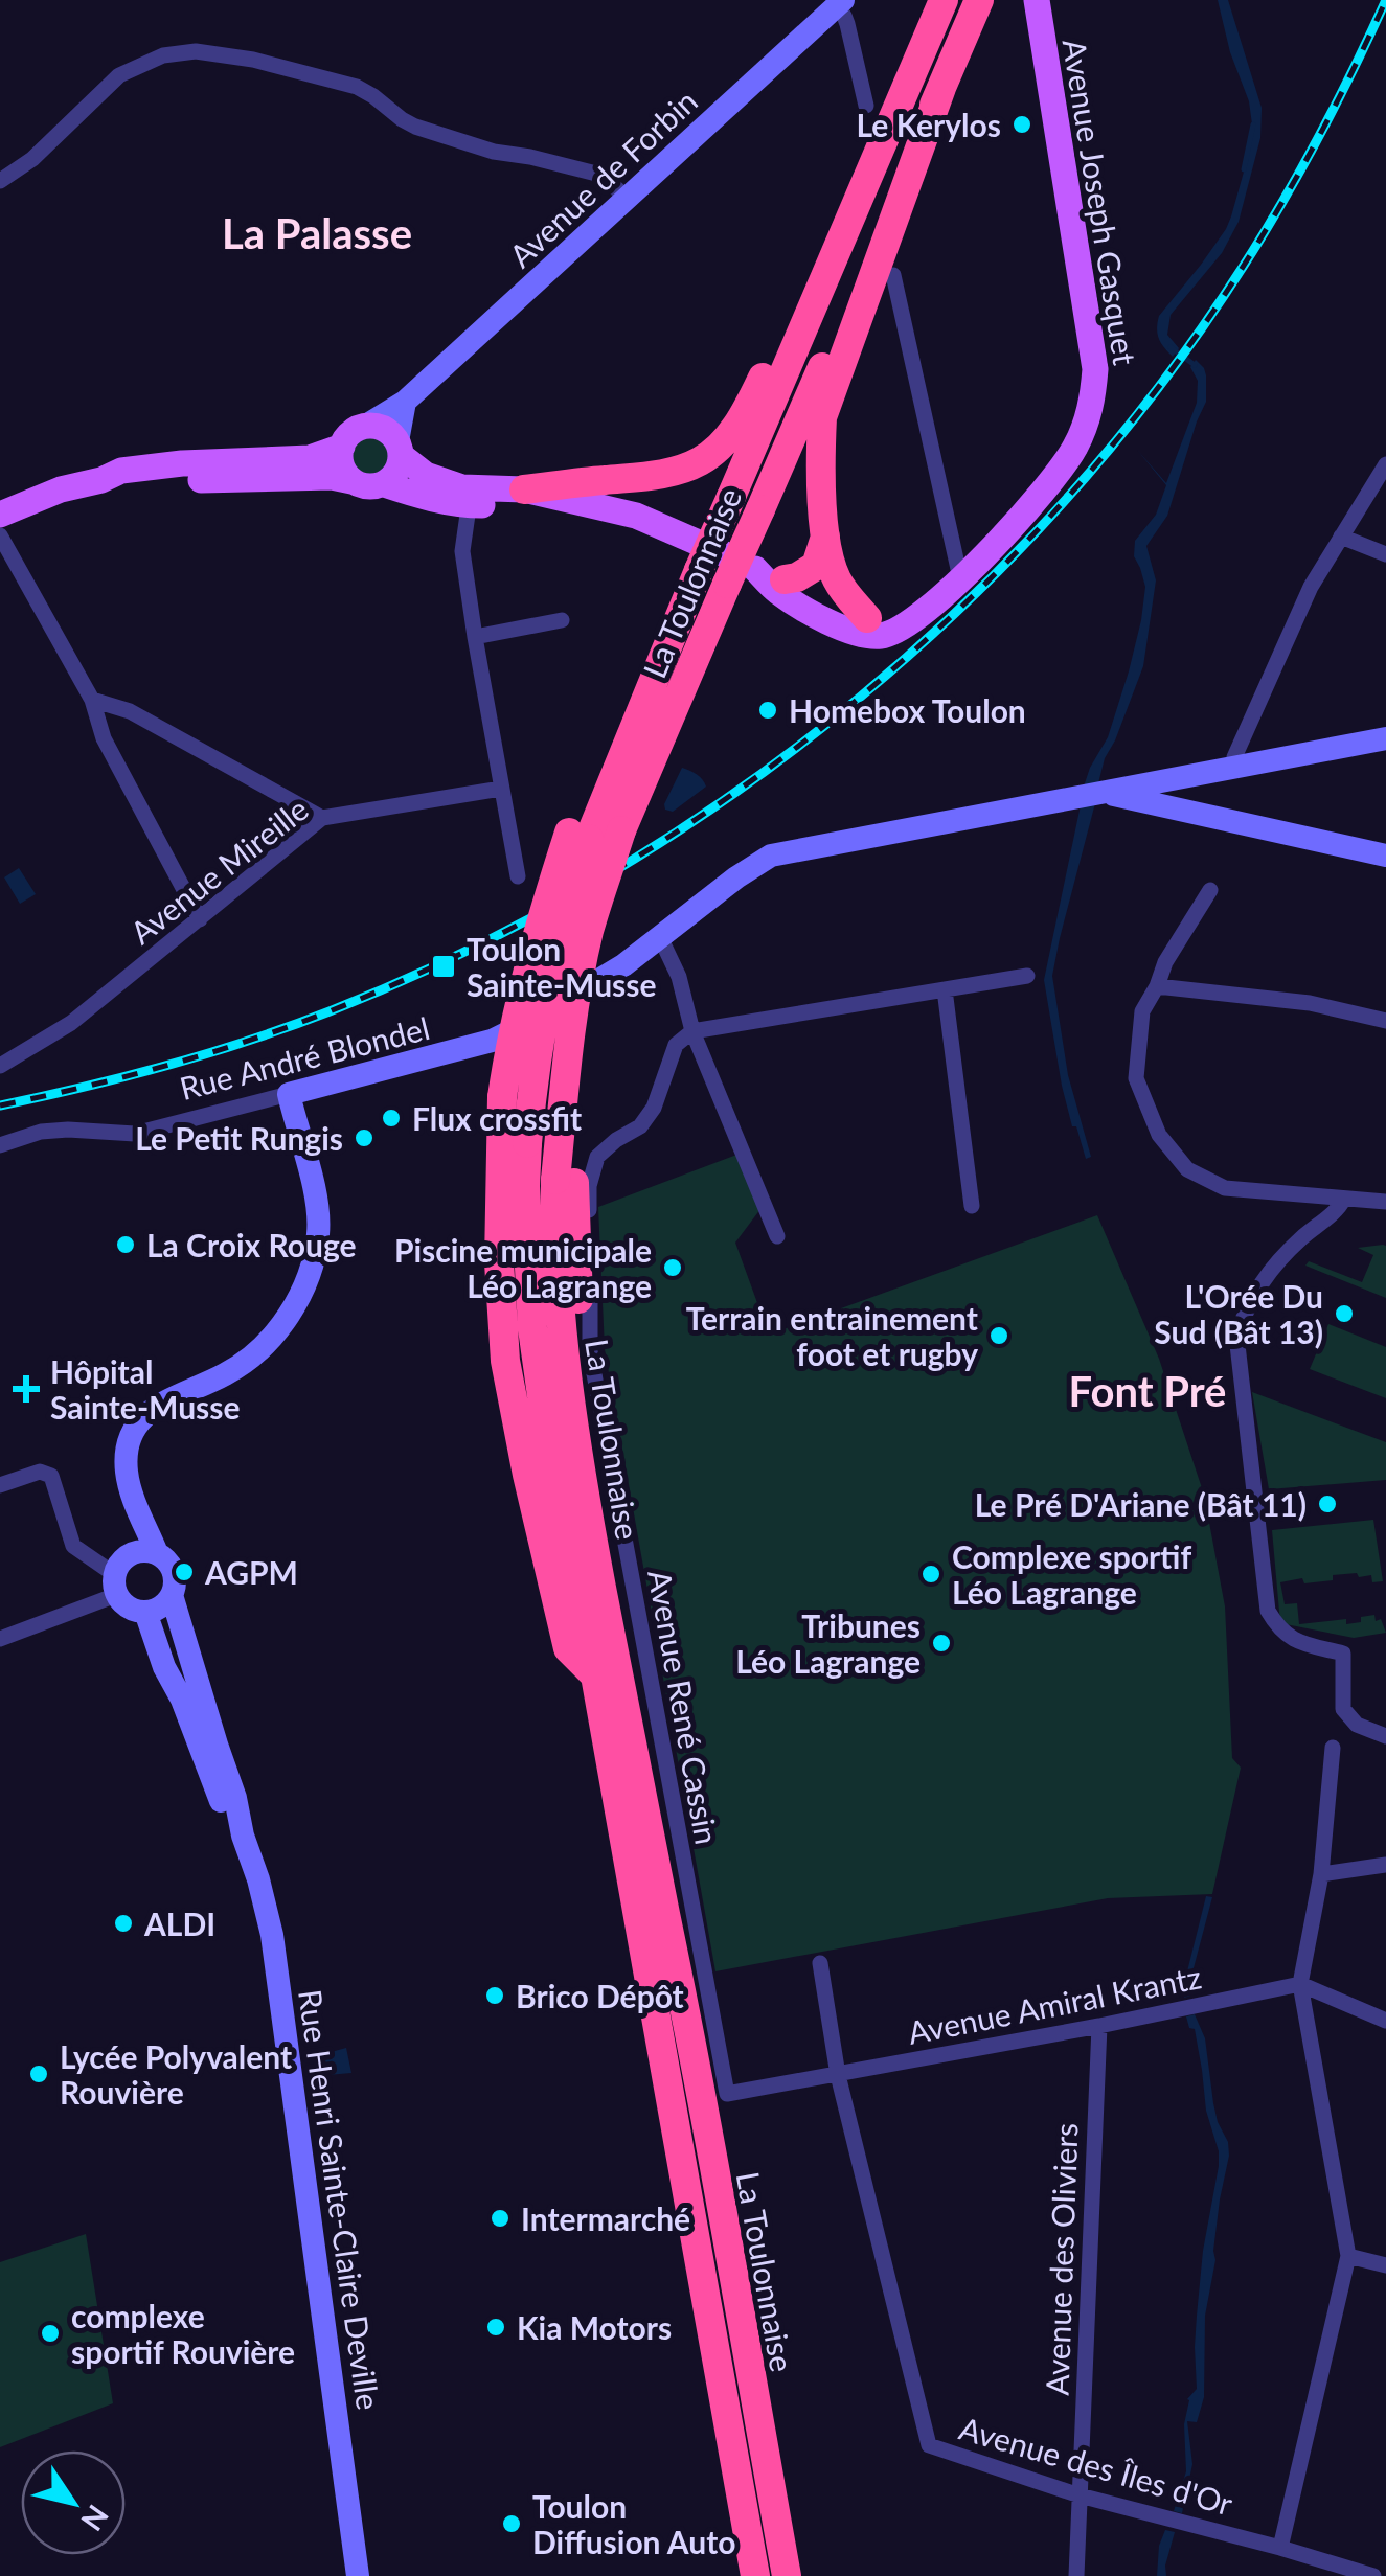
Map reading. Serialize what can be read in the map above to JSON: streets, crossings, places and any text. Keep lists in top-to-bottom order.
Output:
{
  "streets": {
    "highway": ["La Toulonnaise"],
    "main road": [
      "Avenue de Forbin",
      "Avenue Joseph Gasquet",
      "Rue André Blondel",
      "Rue Henri Sainte-Claire Deville"
    ],
    "street": [
      "Avenue Mireille",
      "Avenue René Cassin",
      "Avenue Amiral Krantz",
      "Avenue des Oliviers",
      "Avenue des Îles d'Or"
    ]
  },
  "crossings": [
    ["Avenue de Forbin", "Avenue Joseph Gasquet"],
    ["Avenue René Cassin", "Avenue Amiral Krantz"],
    ["Avenue Amiral Krantz", "Avenue des Oliviers"],
    ["Avenue Amiral Krantz", "Avenue des Îles d'Or"],
    ["Avenue des Oliviers", "Avenue des Îles d'Or"]
  ],
  "districts": ["La Palasse", "Font Pré"],
  "places": {
    "other": [
      "Le Kerylos",
      "Homebox Toulon",
      "Flux crossfit",
      "Le Petit Rungis",
      "La Croix Rouge",
      "Piscine municipale Léo Lagrange",
      "L'Orée Du Sud (Bât 13)",
      "Terrain entrainement foot et rugby",
      "Le Pré D'Ariane (Bât 11)",
      "AGPM",
      "Complexe sportif Léo Lagrange",
      "Tribunes Léo Lagrange",
      "ALDI",
      "Brico Dépôt",
      "Lycée Polyvalent Rouvière",
      "Intermarché",
      "Kia Motors",
      "complexe sportif Rouvière",
      "Toulon Diffusion Auto"
    ],
    "transit": ["Toulon Sainte-Musse"],
    "health": ["Hôpital Sainte-Musse"]
  },
  "north": "bottom right"
}
